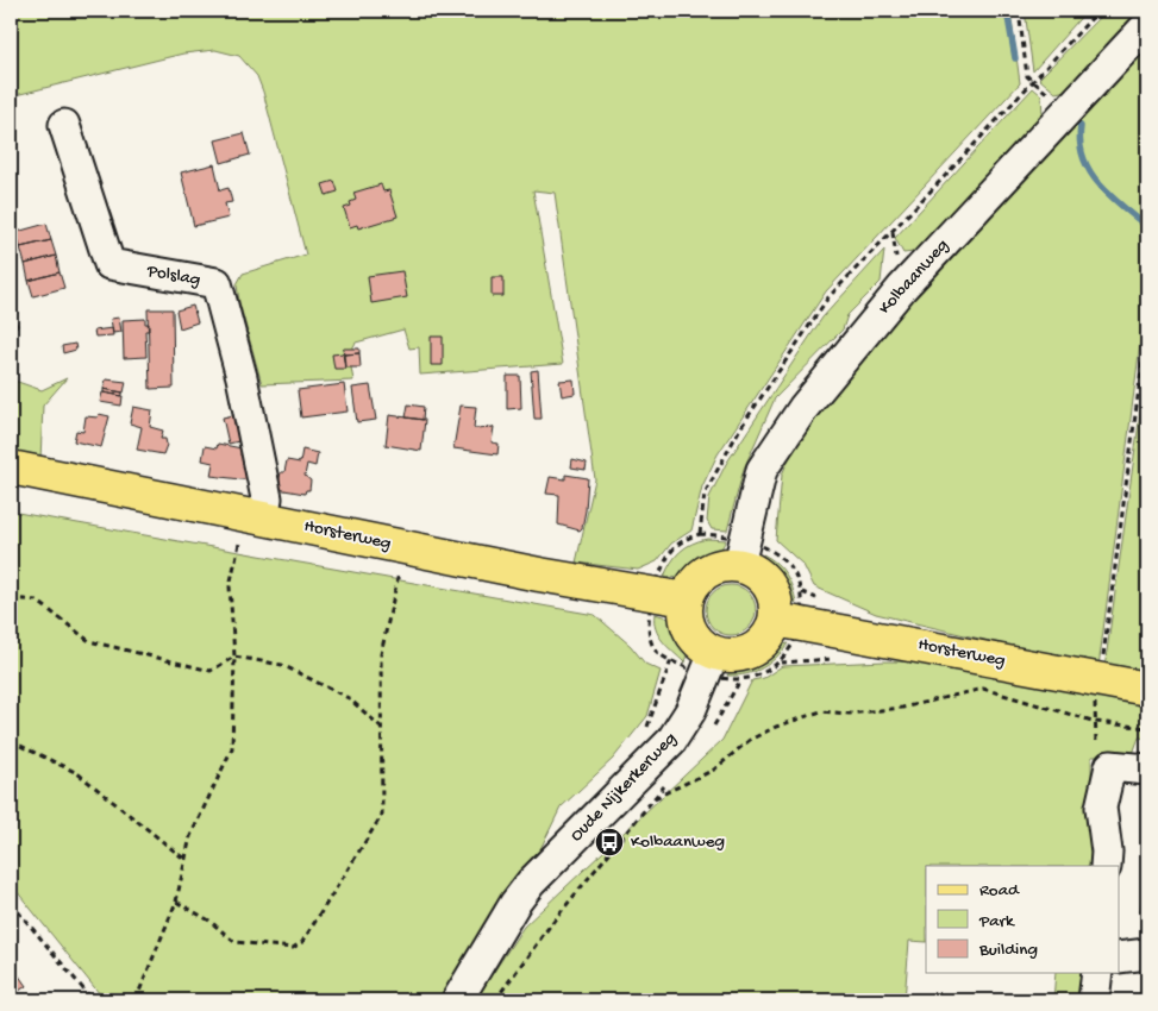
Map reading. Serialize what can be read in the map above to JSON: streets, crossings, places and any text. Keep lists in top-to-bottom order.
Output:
{
  "streets": {
    "main road": ["Horsterweg"],
    "street": ["Polslag", "Kolbaanweg", "Oude Nijkerkerweg"]
  },
  "crossings": [
    ["Polslag", "Horsterweg"],
    ["Kolbaanweg", "Horsterweg"],
    ["Kolbaanweg", "Oude Nijkerkerweg"],
    ["Horsterweg", "Oude Nijkerkerweg"]
  ],
  "places": {
    "bus stop": ["Kolbaanweg"]
  },
  "legend": ["Road", "Park", "Building"]
}
